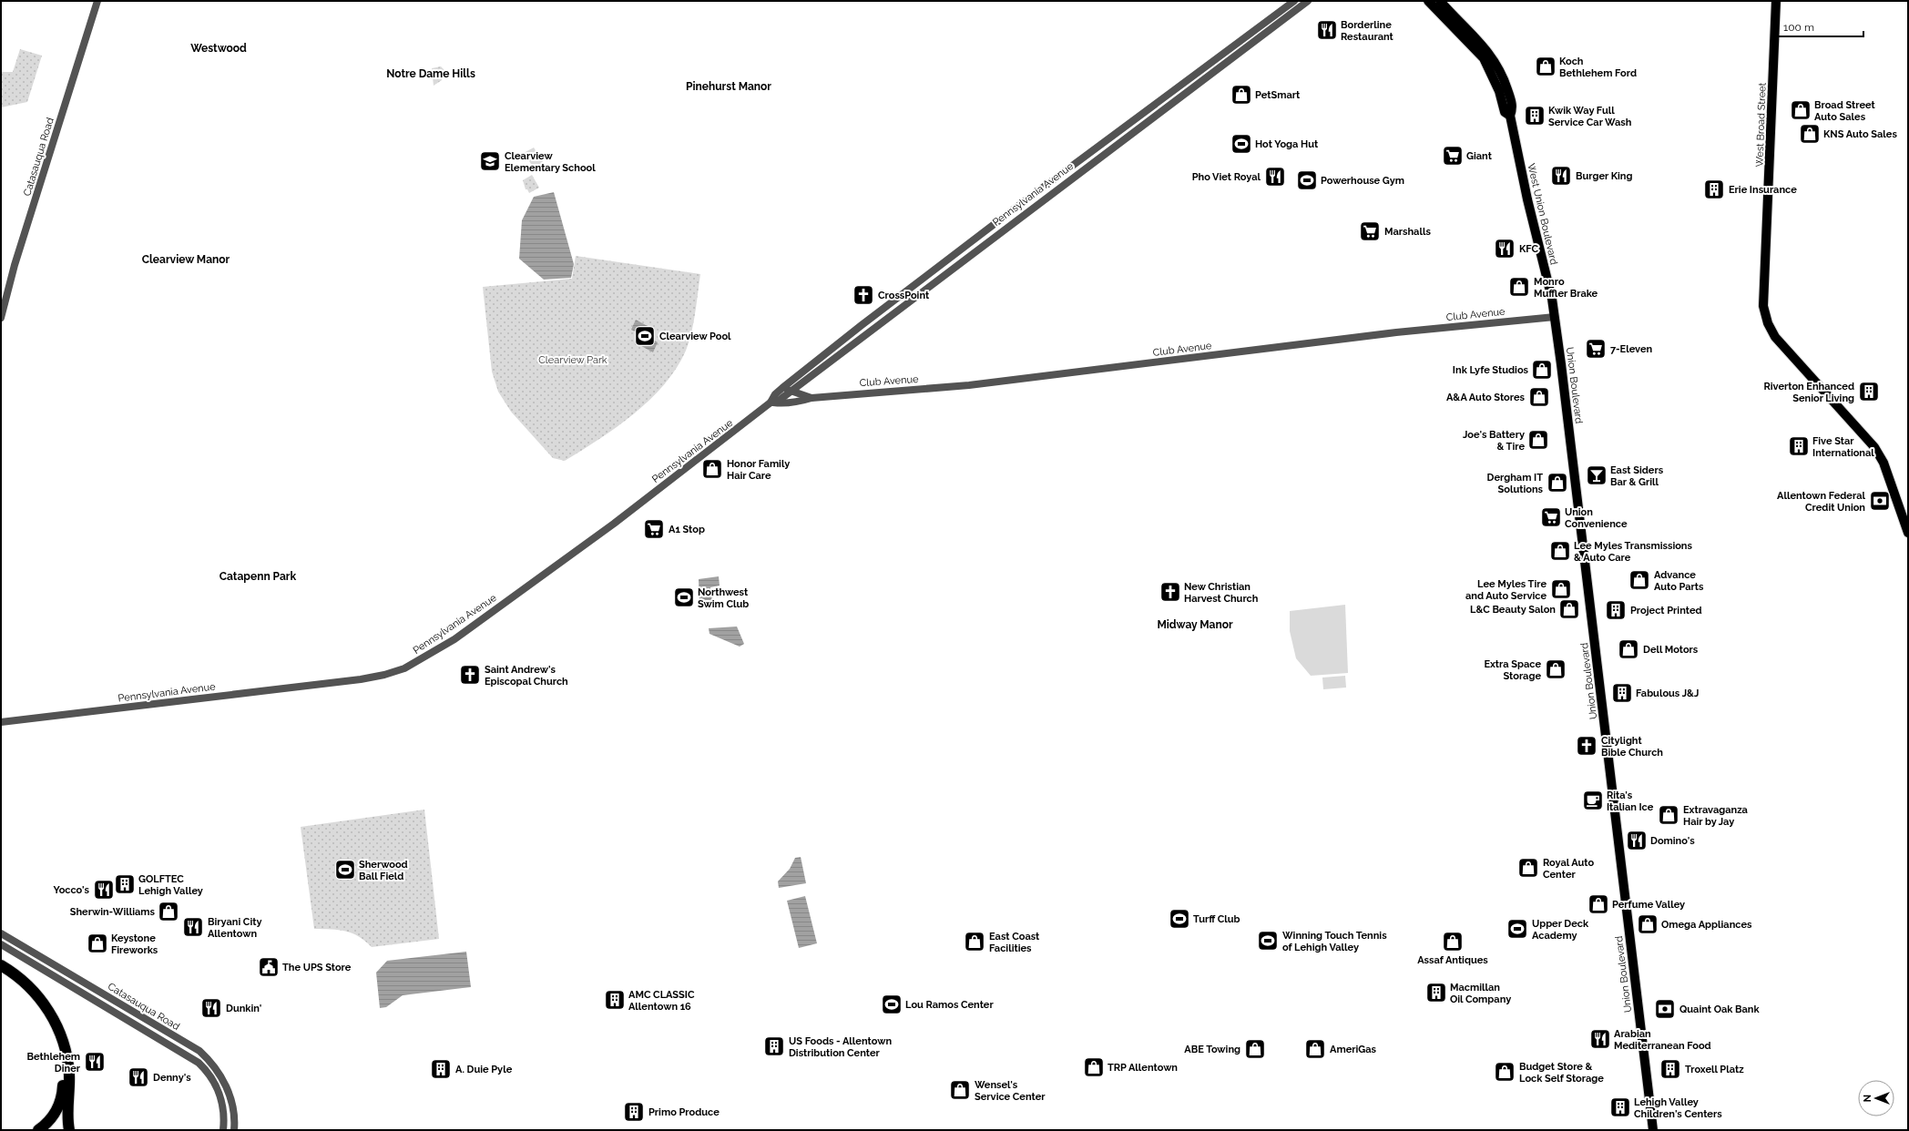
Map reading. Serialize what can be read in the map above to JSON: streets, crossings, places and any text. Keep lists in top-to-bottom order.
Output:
{
  "streets": {
    "main road": ["West Broad Street", "West Union Boulevard", "Union Boulevard"],
    "street": ["Catasauqua Road", "Pennsylvania Avenue", "Club Avenue"]
  },
  "crossings": [
    ["Pennsylvania Avenue", "Club Avenue"],
    ["West Union Boulevard", "Club Avenue"],
    ["West Union Boulevard", "Union Boulevard"],
    ["Club Avenue", "Union Boulevard"]
  ],
  "districts": [
    "Westwood",
    "Notre Dame Hills",
    "Pinehurst Manor",
    "Clearview Manor",
    "Catapenn Park",
    "Midway Manor"
  ],
  "parks": ["Clearview Park"],
  "places": {
    "restaurant": [
      "Borderline Restaurant",
      "Burger King",
      "Pho Viet Royal",
      "KFC",
      "Domino's",
      "Yocco's",
      "Biryani City Allentown",
      "Dunkin'",
      "Arabian Mediterranean Food",
      "Bethlehem Diner",
      "Denny's"
    ],
    "shop": [
      "Koch Bethlehem Ford",
      "PetSmart",
      "Broad Street Auto Sales",
      "KNS Auto Sales",
      "Monro Muffler Brake",
      "Ink Lyfe Studios",
      "A&A Auto Stores",
      "Joe's Battery & Tire",
      "Honor Family Hair Care",
      "Dergham IT Solutions",
      "Lee Myles Transmissions & Auto Care",
      "Advance Auto Parts",
      "Lee Myles Tire and Auto Service",
      "L&C Beauty Salon",
      "Dell Motors",
      "Extra Space Storage",
      "Extravaganza Hair by Jay",
      "Royal Auto Center",
      "Perfume Valley",
      "Sherwin-Williams",
      "Omega Appliances",
      "East Coast Facilities",
      "Assaf Antiques",
      "Keystone Fireworks",
      "ABE Towing",
      "AmeriGas",
      "TRP Allentown",
      "Budget Store & Lock Self Storage",
      "Wensel's Service Center"
    ],
    "building": [
      "Kwik Way Full Service Car Wash",
      "Erie Insurance",
      "Riverton Enhanced Senior Living",
      "Five Star International",
      "Project Printed",
      "Fabulous J&J",
      "GOLFTEC Lehigh Valley",
      "Macmillan Oil Company",
      "AMC CLASSIC Allentown 16",
      "US Foods - Allentown Distribution Center",
      "A. Duie Pyle",
      "Troxell Platz",
      "Lehigh Valley Children's Centers",
      "Primo Produce"
    ],
    "sports": [
      "Hot Yoga Hut",
      "Powerhouse Gym",
      "Clearview Pool",
      "Northwest Swim Club",
      "Sherwood Ball Field",
      "Turff Club",
      "Upper Deck Academy",
      "Winning Touch Tennis of Lehigh Valley",
      "Lou Ramos Center"
    ],
    "supermarket": [
      "Giant",
      "Marshalls",
      "7-Eleven",
      "Union Convenience",
      "A1 Stop"
    ],
    "school or university": ["Clearview Elementary School"],
    "church": [
      "CrossPoint",
      "New Christian Harvest Church",
      "Saint Andrew's Episcopal Church",
      "Citylight Bible Church"
    ],
    "bar": ["East Siders Bar & Grill"],
    "bank": ["Allentown Federal Credit Union", "Quaint Oak Bank"],
    "cafe": ["Rita's Italian Ice"],
    "public building": ["The UPS Store"]
  },
  "scale_bar": "100 m",
  "north": "left"
}
